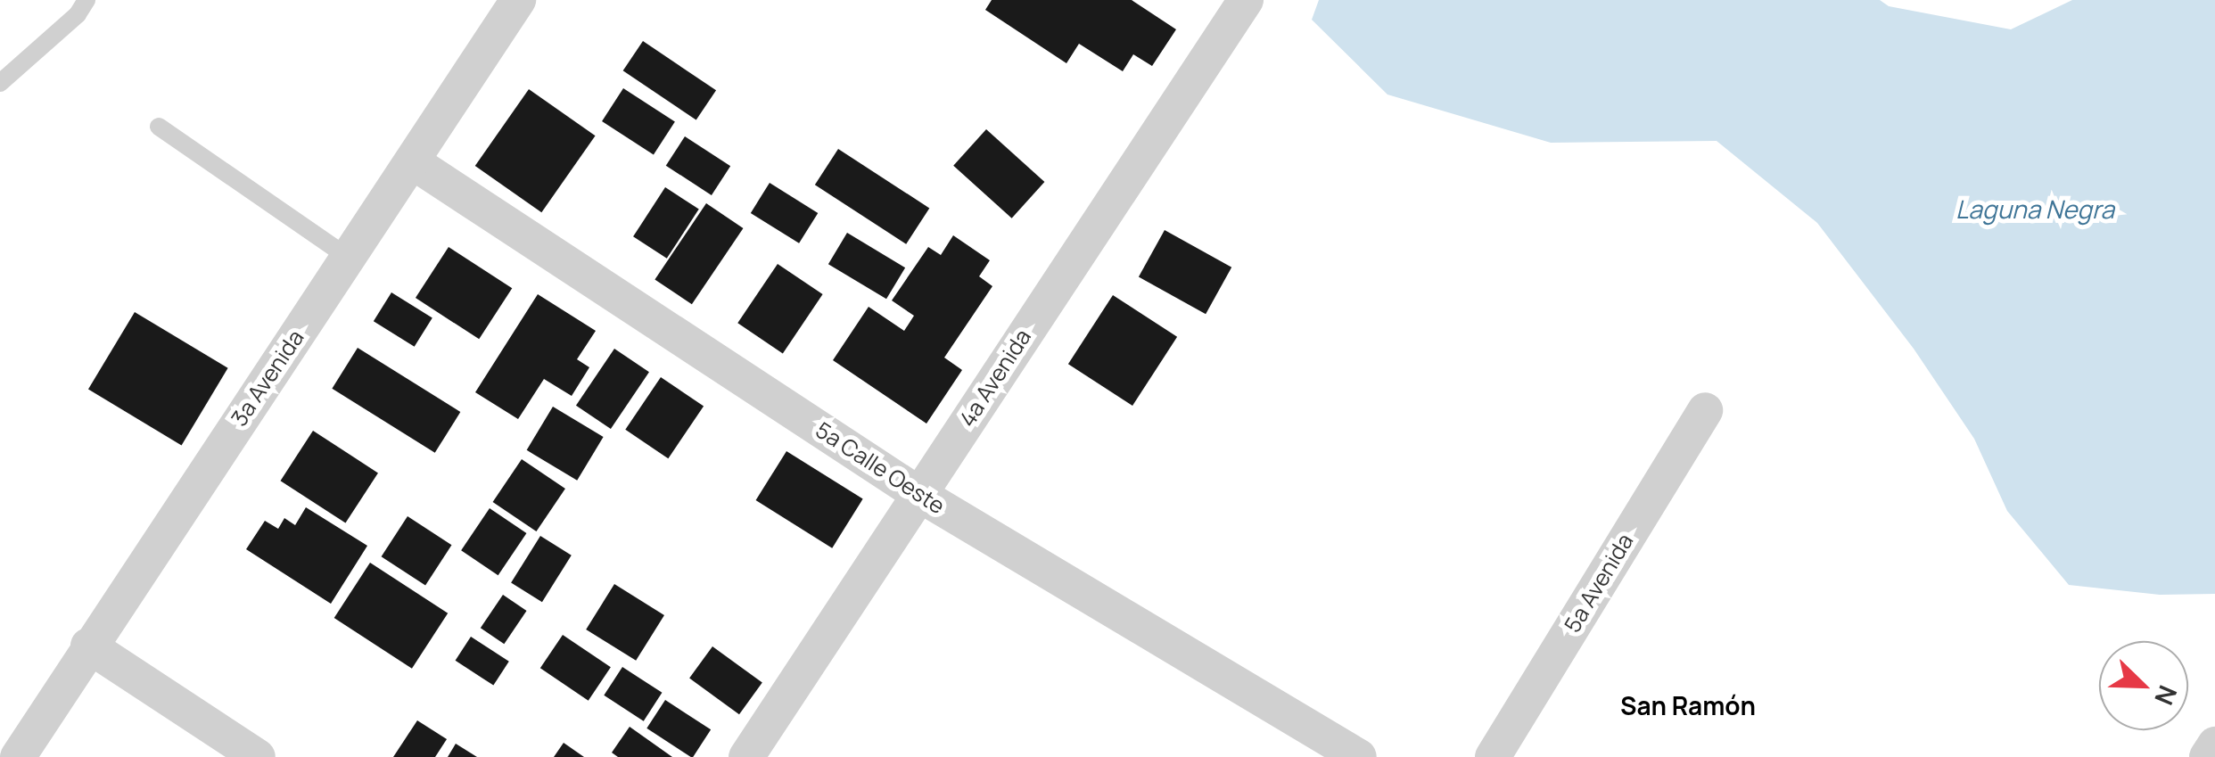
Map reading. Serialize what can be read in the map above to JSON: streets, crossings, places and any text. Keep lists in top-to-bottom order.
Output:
{
  "streets": {
    "street": [
      "3a Avenida",
      "4a Avenida",
      "5a Calle Oeste",
      "5a Avenida"
    ]
  },
  "crossings": [
    ["3a Avenida", "5a Calle Oeste"],
    ["4a Avenida", "5a Calle Oeste"]
  ],
  "districts": ["San Ramón"],
  "water": ["Laguna Negra"],
  "north": "bottom right"
}
